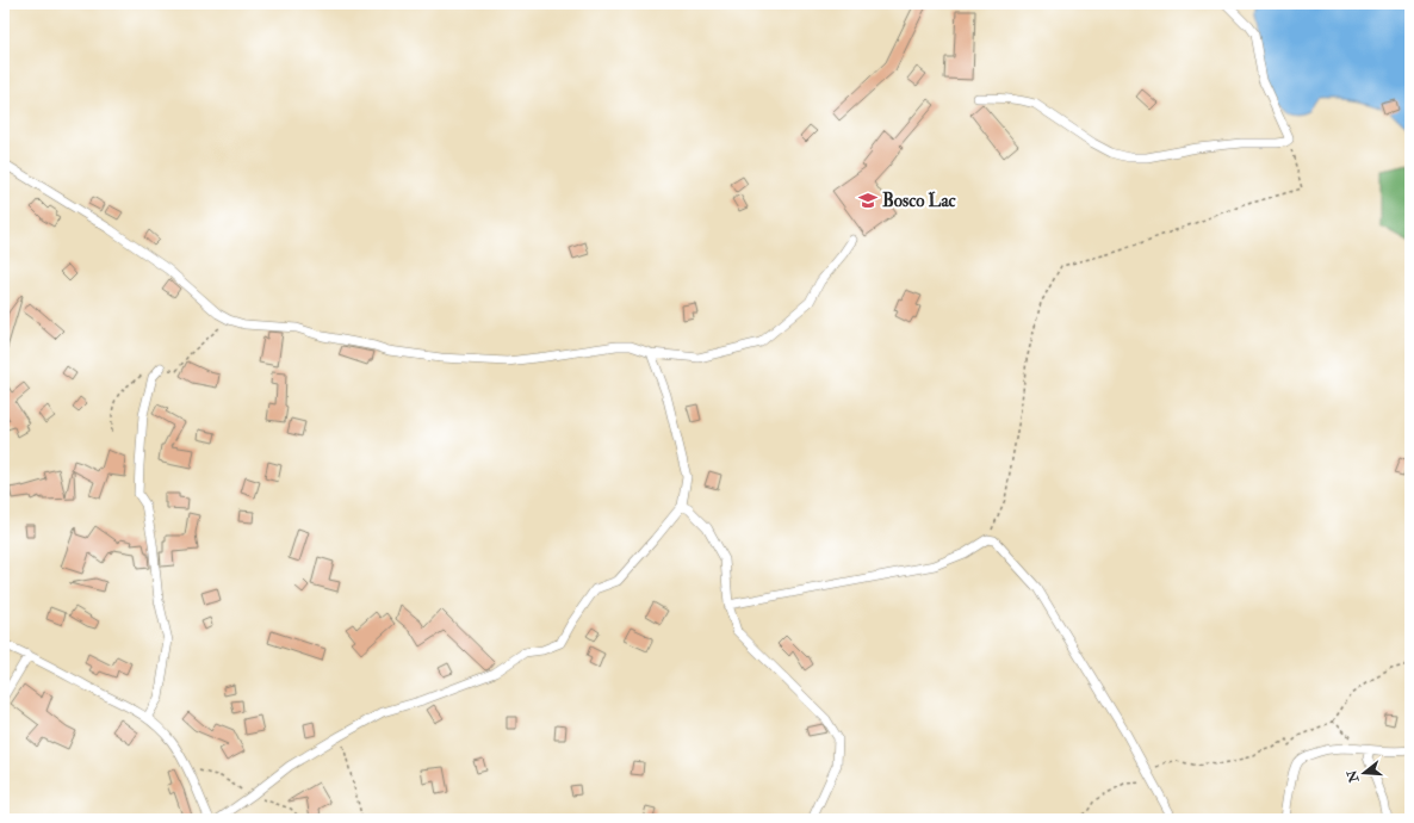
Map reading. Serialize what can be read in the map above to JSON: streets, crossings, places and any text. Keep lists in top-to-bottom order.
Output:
{
  "places": {
    "school or university": ["Bosco Lac"]
  },
  "north": "left"
}
